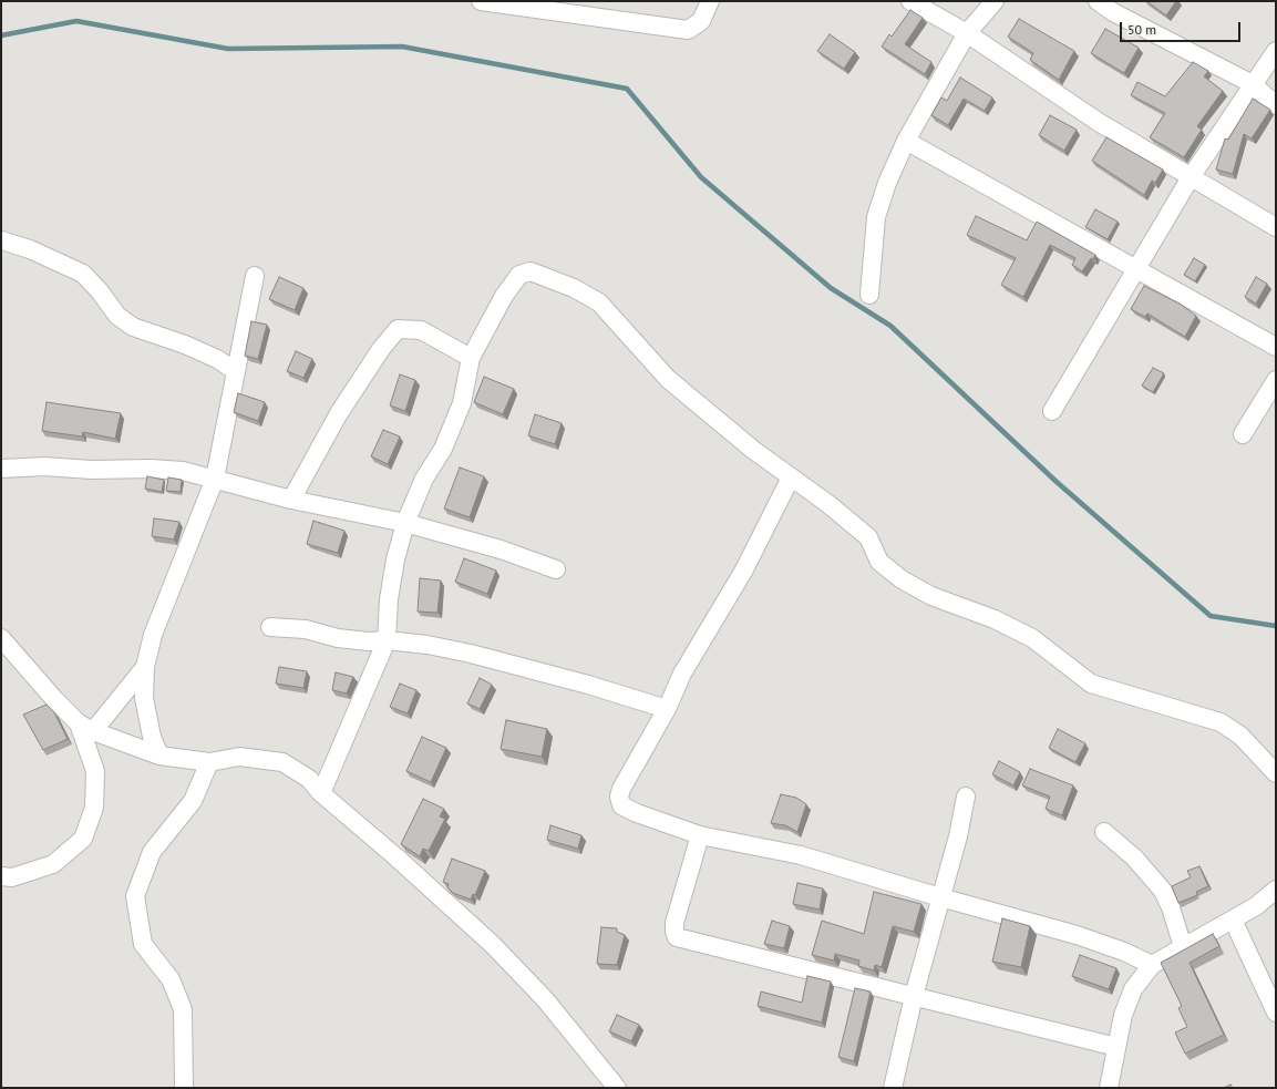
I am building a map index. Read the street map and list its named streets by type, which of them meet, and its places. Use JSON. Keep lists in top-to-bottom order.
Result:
{
  "scale_bar": "50 m"
}
